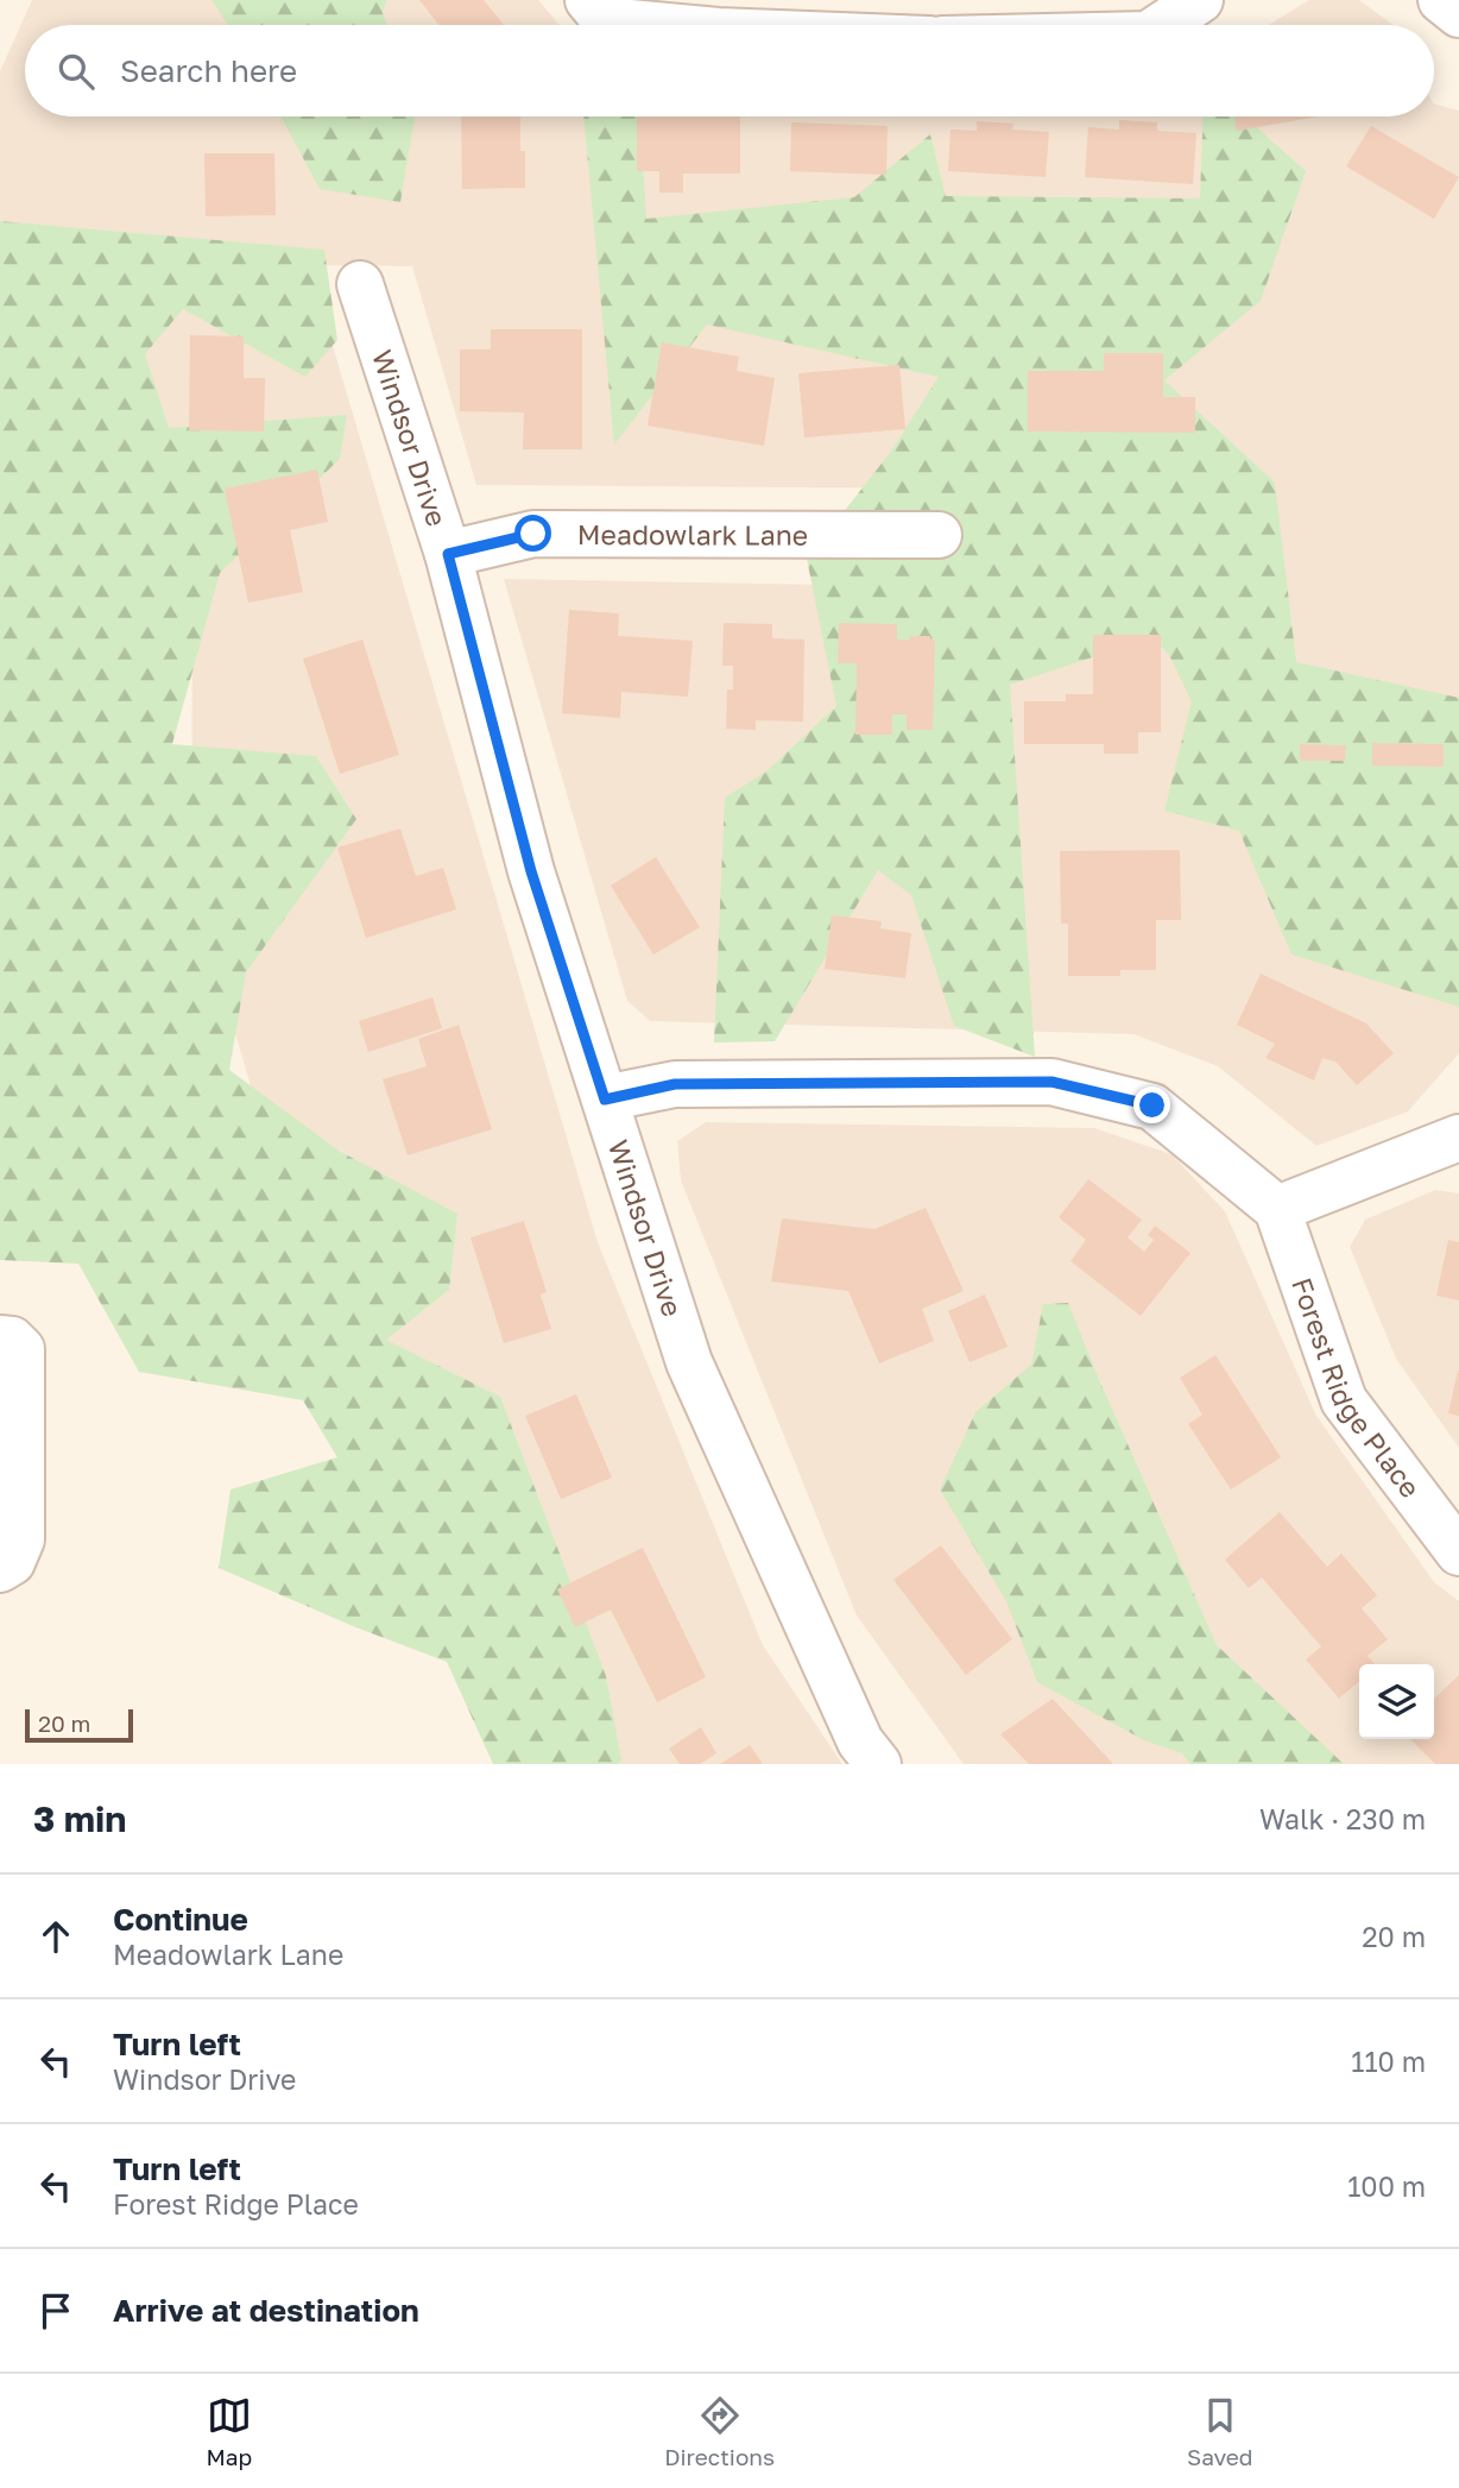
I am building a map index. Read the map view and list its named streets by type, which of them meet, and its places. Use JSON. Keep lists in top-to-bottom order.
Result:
{
  "streets": {
    "street": ["Windsor Drive", "Meadowlark Lane", "Forest Ridge Place"]
  },
  "crossings": [
    ["Windsor Drive", "Meadowlark Lane"]
  ],
  "scale_bar": "20 m",
  "page": {
    "search": "Search here",
    "scale": "20 m",
    "heading": ["3 min", "Walk · 230 m"],
    "list": [
      ["Continue", "Meadowlark Lane", "20 m"],
      ["Turn left", "Windsor Drive", "110 m"],
      ["Turn left", "Forest Ridge Place", "100 m"],
      "Arrive at destination"
    ],
    "nav": ["Map", "Directions", "Saved"]
  }
}
